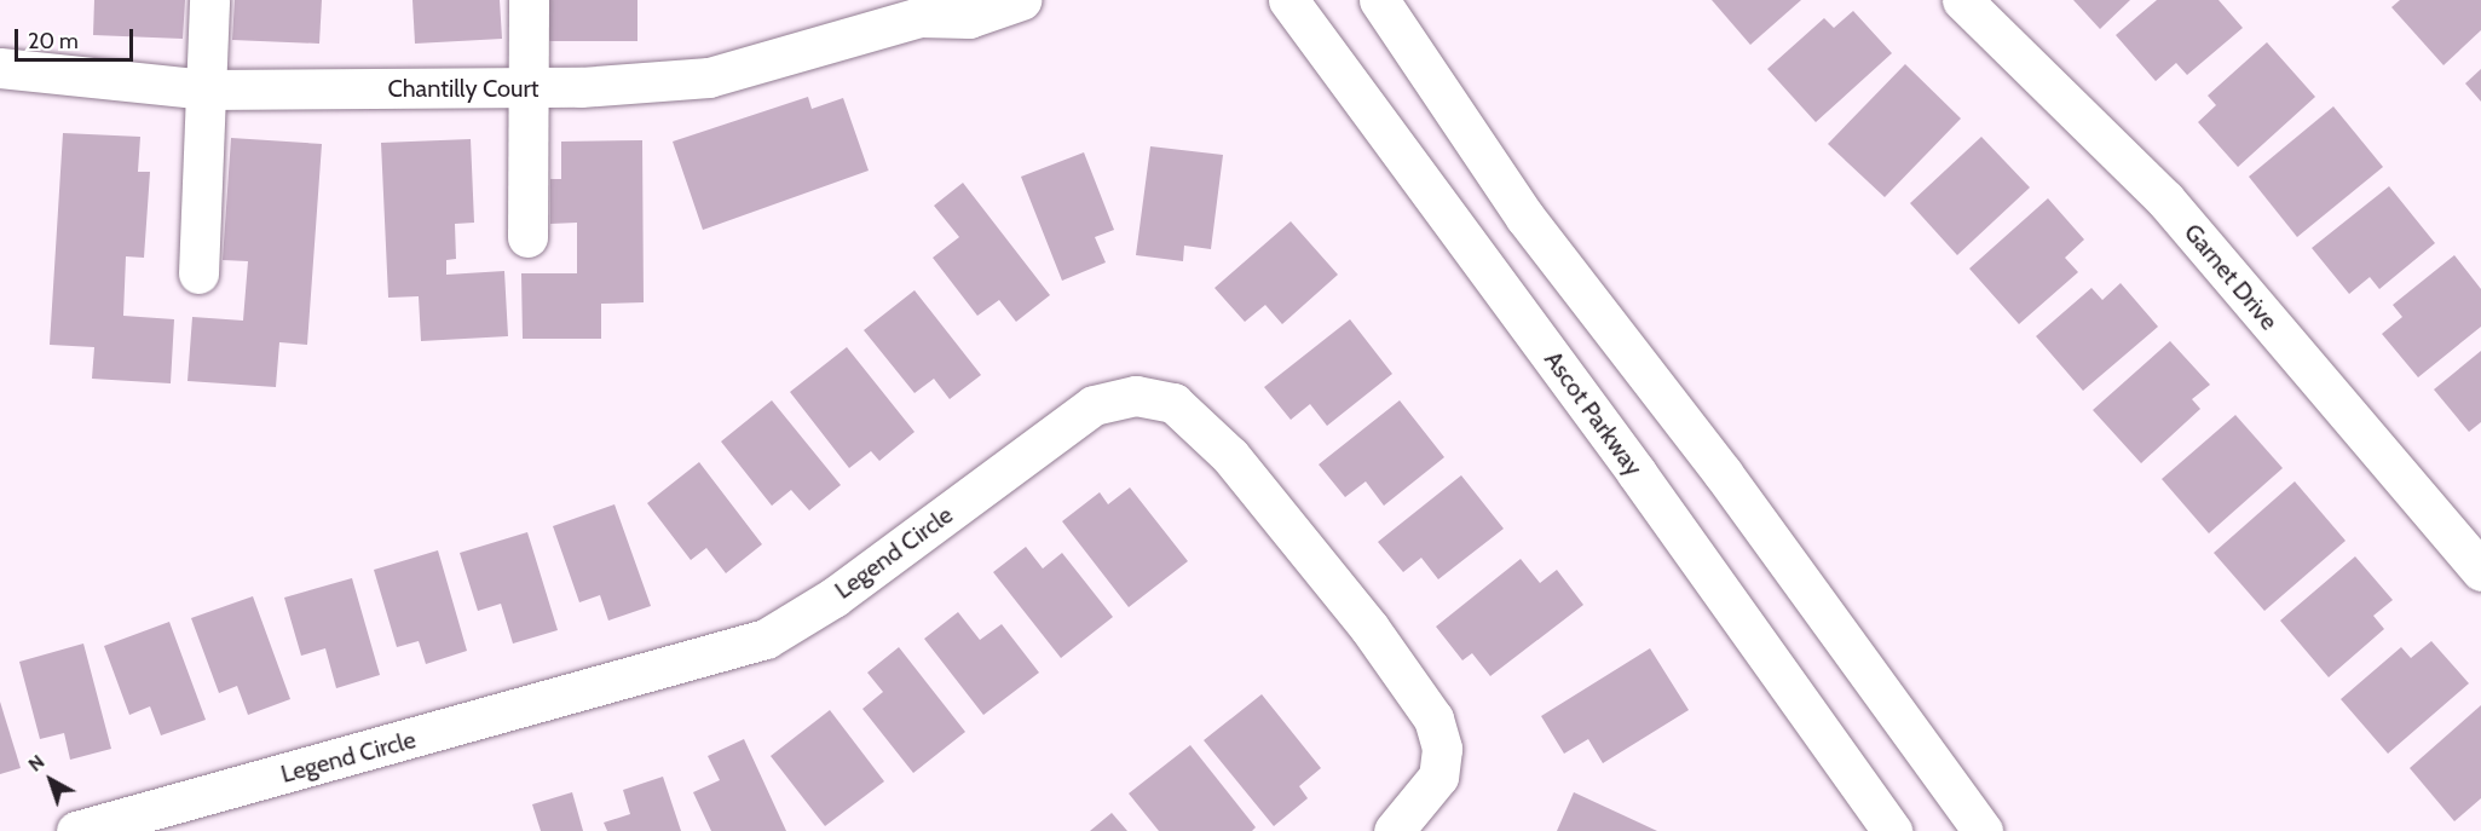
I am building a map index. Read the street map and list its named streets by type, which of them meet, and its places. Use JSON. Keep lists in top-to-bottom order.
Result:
{
  "streets": {
    "street": [
      "Chantilly Court",
      "Garnet Drive",
      "Ascot Parkway",
      "Legend Circle"
    ]
  },
  "scale_bar": "20 m",
  "north": "top left"
}
